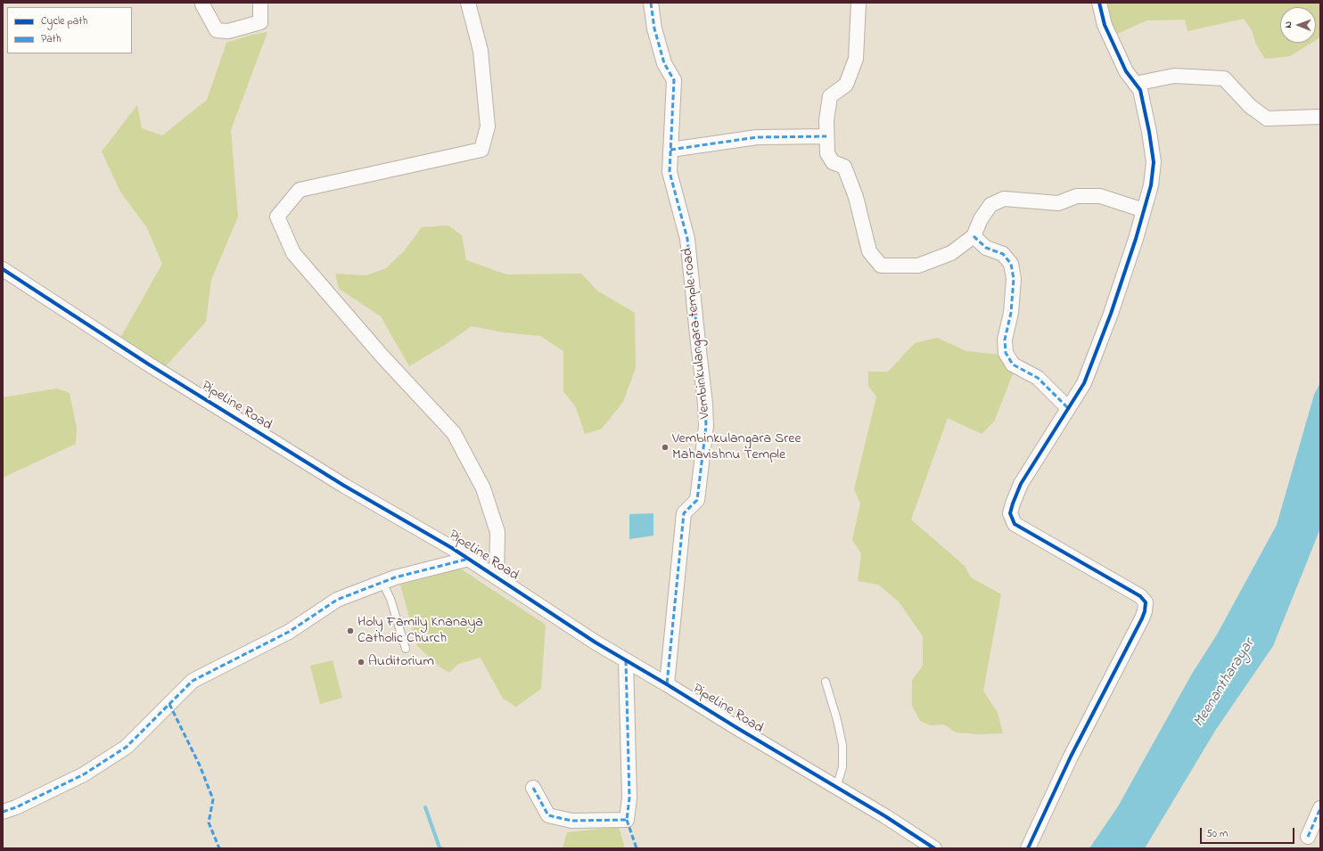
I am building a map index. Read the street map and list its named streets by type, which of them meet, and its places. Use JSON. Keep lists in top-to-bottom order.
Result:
{
  "streets": {
    "street": ["Vembinkulangara temple road", "PipeLine Road"]
  },
  "crossings": [
    ["Vembinkulangara temple road", "PipeLine Road"]
  ],
  "water": ["Meenantharayar"],
  "places": ["Vembinkulangara Sree Mahavishnu Temple", "Holy Family Knanaya Catholic Church", "Auditorium"],
  "legend": ["Cycle path", "Path"],
  "scale_bar": "50 m",
  "north": "left"
}
